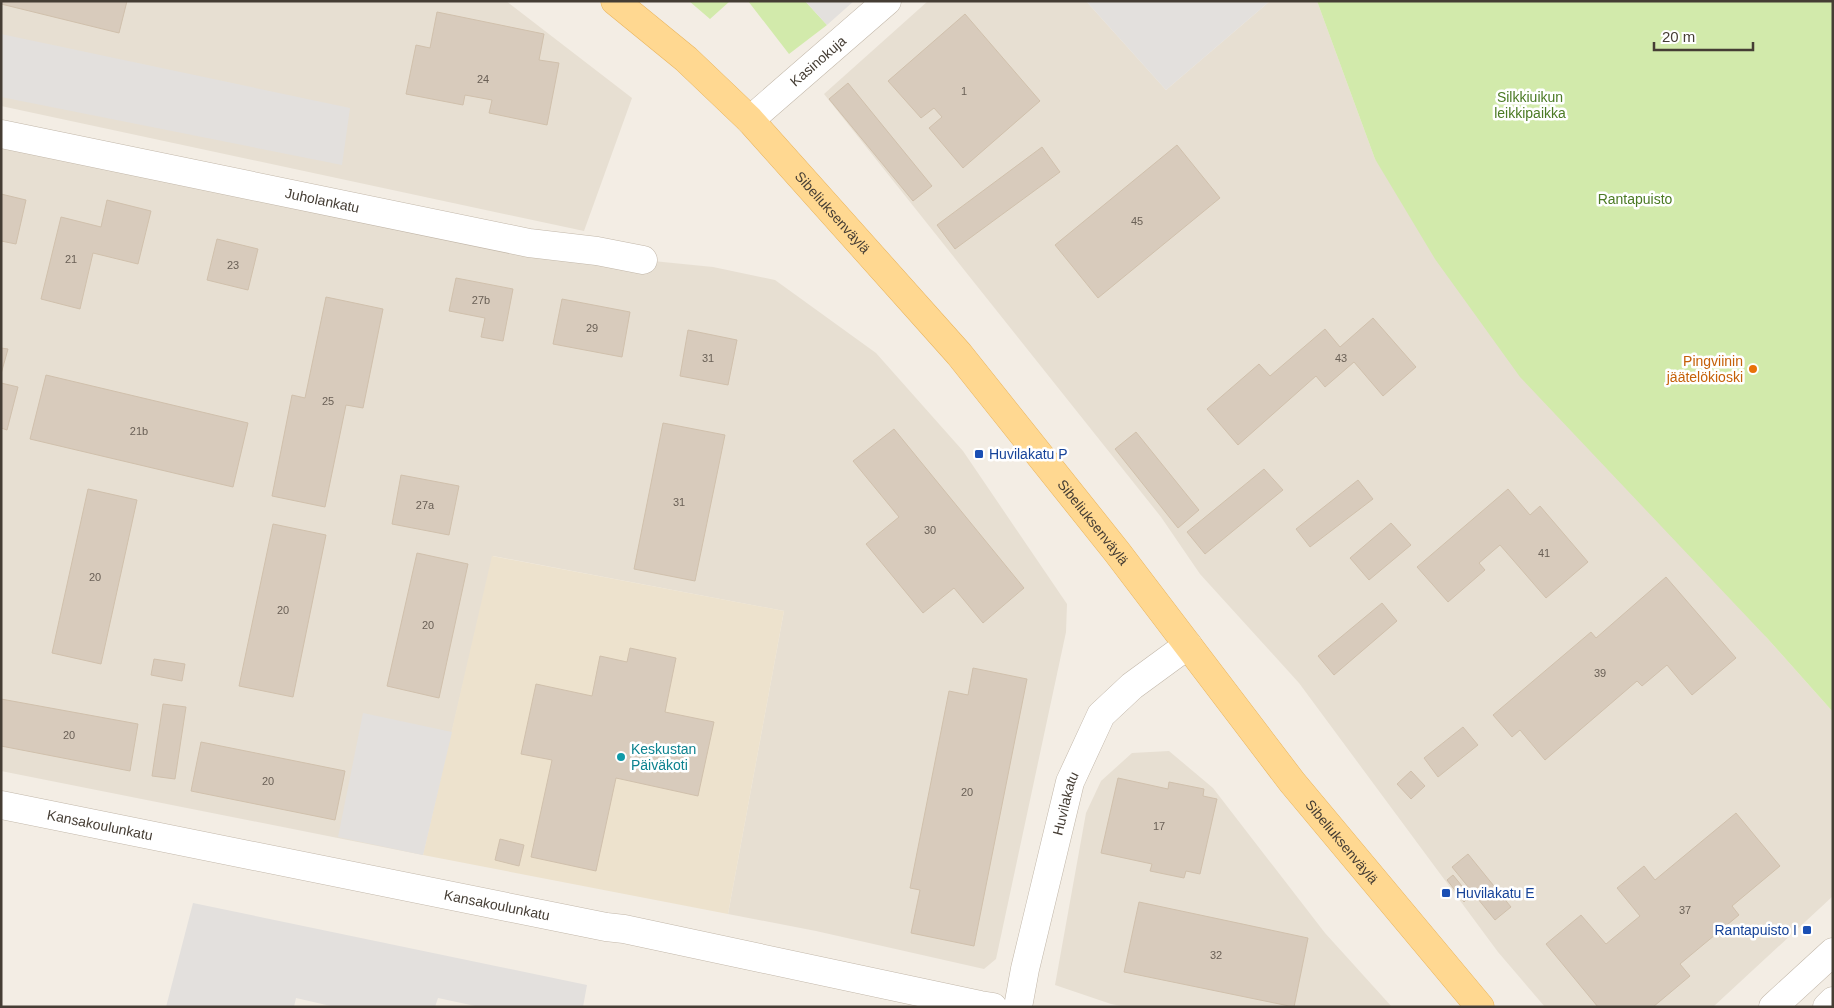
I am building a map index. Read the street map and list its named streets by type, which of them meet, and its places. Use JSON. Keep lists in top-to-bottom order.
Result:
{
  "streets": {
    "main road": ["Sibeliuksenväylä"],
    "street": [
      "Kasinokuja",
      "Juholankatu",
      "Huvilakatu",
      "Kansakoulunkatu"
    ]
  },
  "crossings": [
    ["Kasinokuja", "Sibeliuksenväylä"],
    ["Sibeliuksenväylä", "Huvilakatu"]
  ],
  "parks": ["Silkkiuikun leikkipaikka", "Rantapuisto"],
  "places": {
    "other": ["Pingviinin jäätelökioski", "Keskustan Päiväkoti"],
    "transit": ["Huvilakatu P", "Huvilakatu E", "Rantapuisto I"]
  },
  "house_numbers": [
    "24",
    "1",
    "45",
    "21",
    "23",
    "27b",
    "29",
    "31",
    "43",
    "25",
    "21b",
    "31",
    "27a",
    "30",
    "41",
    "20",
    "20",
    "20",
    "39",
    "20",
    "20",
    "20",
    "17",
    "37",
    "32"
  ],
  "scale_bar": "20 m"
}
